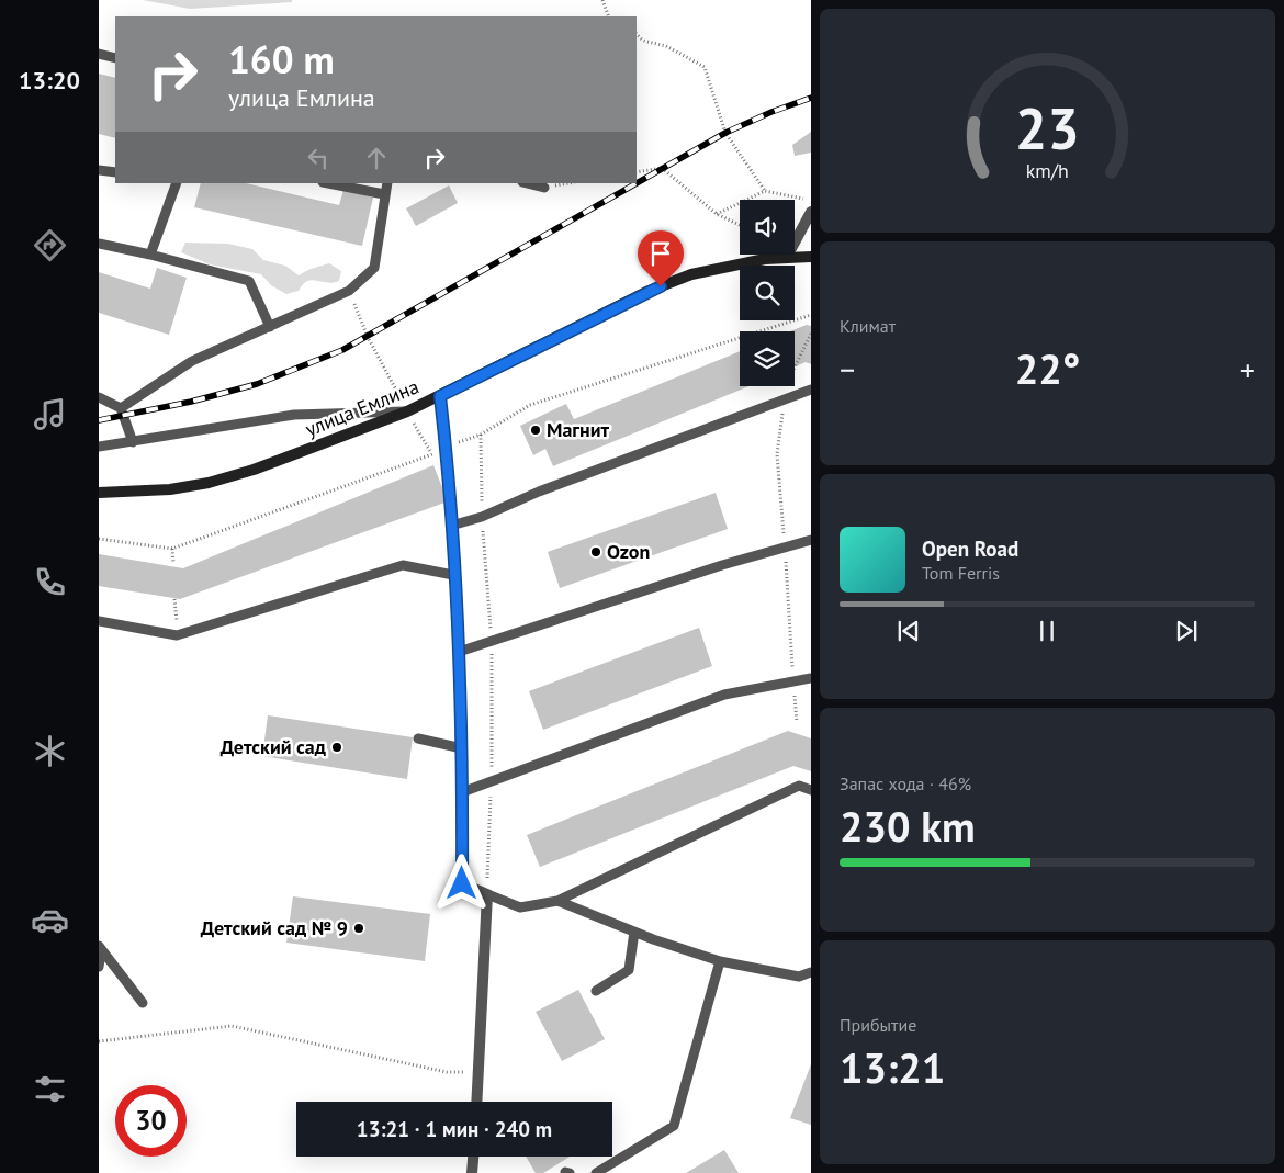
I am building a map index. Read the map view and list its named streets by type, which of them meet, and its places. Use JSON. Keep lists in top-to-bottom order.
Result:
{
  "streets": {
    "street": ["улица Емлина"]
  },
  "places": [
    "Магнит",
    "Ozon",
    "Детский сад",
    "Детский сад № 9"
  ],
  "page": {
    "tabs": "13:20",
    "turn": ["160 m", "улица Емлина"],
    "tile": [
      "Климат",
      ["Запас хода · 46%", "230 km"],
      ["Прибытие", "13:21"]
    ],
    "heat": ["−", "22°", "+"],
    "song": ["Open Road", "Tom Ferris"],
    "limit": "30",
    "trip": "13:21 · 1 мин · 240 m",
    "gauge": ["23", "km/h"]
  }
}
